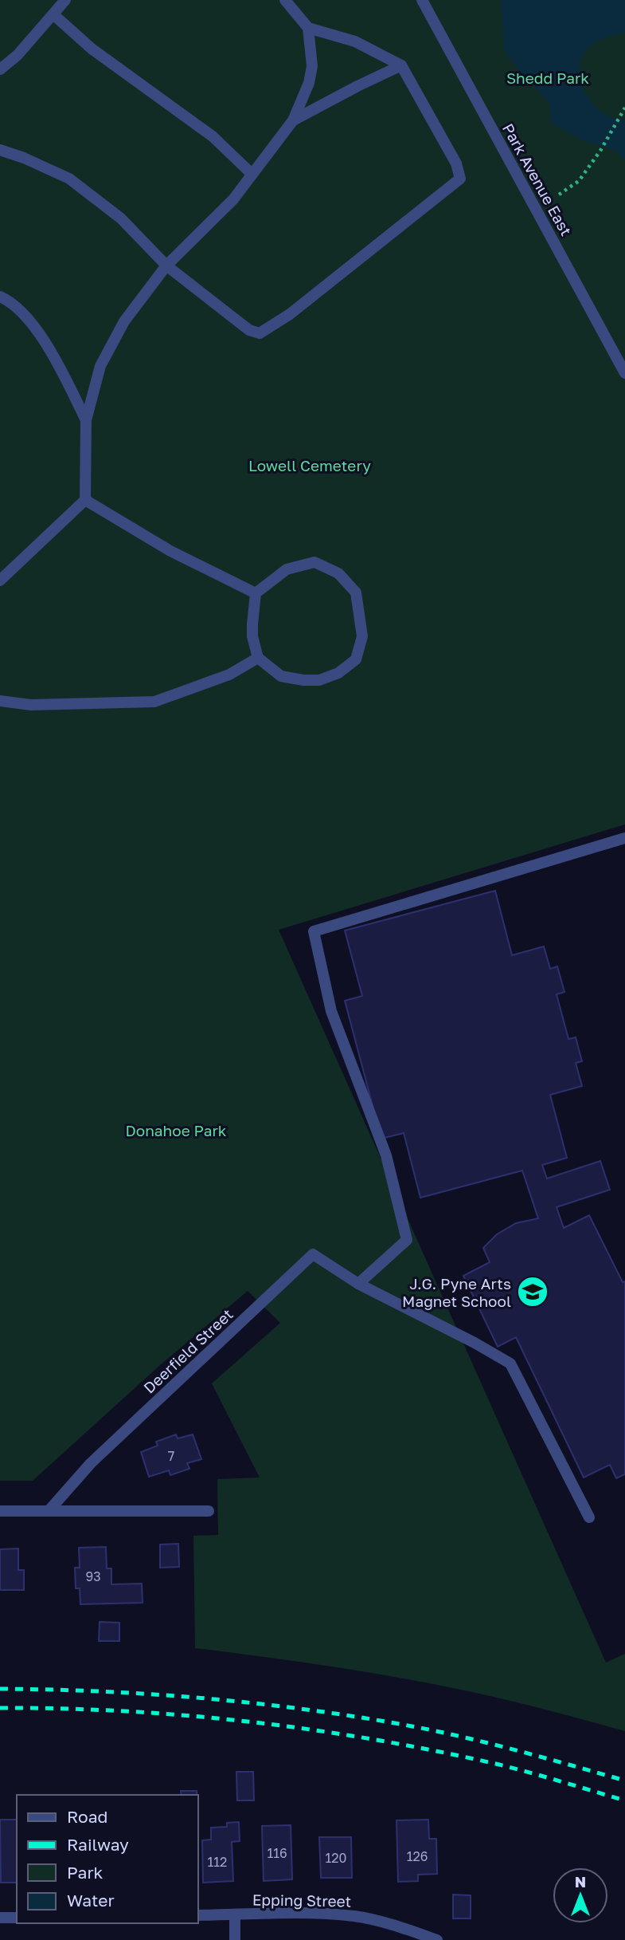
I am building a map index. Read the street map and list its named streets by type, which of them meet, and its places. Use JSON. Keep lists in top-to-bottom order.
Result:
{
  "streets": {
    "street": ["Park Avenue East", "Deerfield Street", "Epping Street"]
  },
  "parks": ["Shedd Park", "Lowell Cemetery", "Donahoe Park"],
  "places": {
    "school or university": ["J.G. Pyne Arts Magnet School"]
  },
  "house_numbers": [
    "7",
    "93",
    "116",
    "126",
    "120",
    "112"
  ],
  "legend": [
    "Road",
    "Railway",
    "Park",
    "Water"
  ],
  "north": "top"
}
